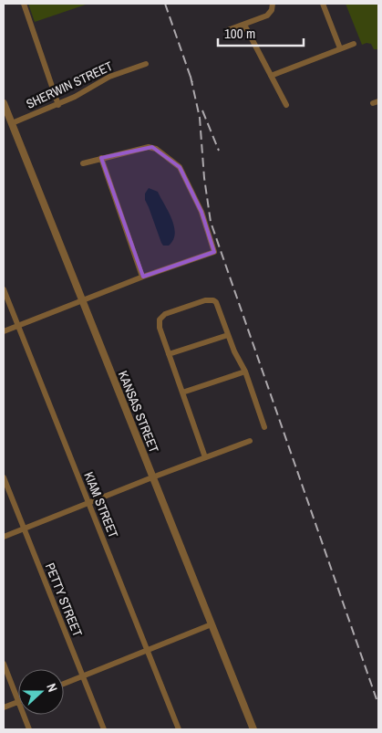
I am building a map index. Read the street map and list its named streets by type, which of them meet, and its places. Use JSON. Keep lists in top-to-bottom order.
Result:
{
  "streets": {
    "street": [
      "SHERWIN STREET",
      "KANSAS STREET",
      "KIAM STREET",
      "PETTY STREET"
    ]
  },
  "crossings": [
    ["SHERWIN STREET", "KANSAS STREET"]
  ],
  "scale_bar": "100 m",
  "north": "right"
}
